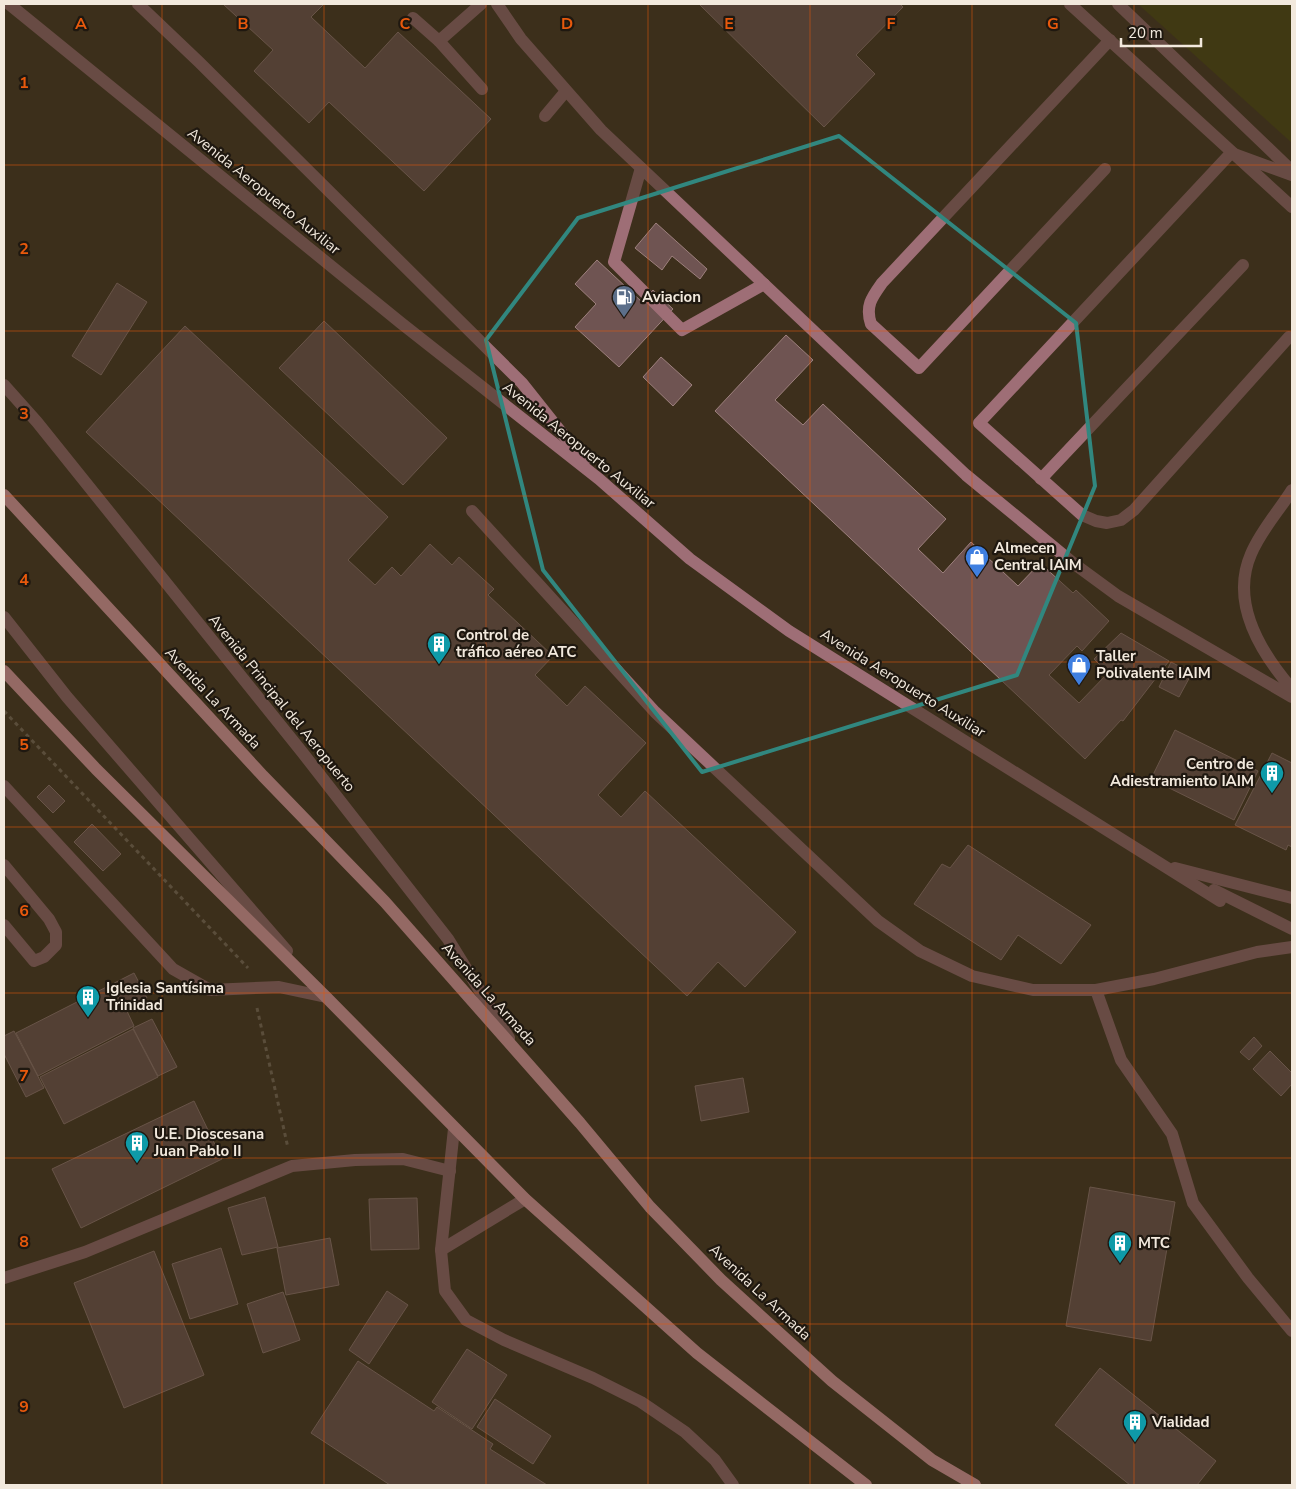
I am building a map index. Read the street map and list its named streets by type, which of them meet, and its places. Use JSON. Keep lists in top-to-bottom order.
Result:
{
  "streets": {
    "main road": ["Avenida La Armada"],
    "lane": ["Avenida Aeropuerto Auxiliar", "Avenida Principal del Aeropuerto"]
  },
  "crossings": [
    ["Avenida La Armada", "Avenida Principal del Aeropuerto"]
  ],
  "places": {
    "fuel station": ["Aviacion"],
    "shop": ["Almecen Central IAIM", "Taller Polivalente IAIM"],
    "building": [
      "Control de tráfico aéreo ATC",
      "Centro de Adiestramiento IAIM",
      "Iglesia Santísima Trinidad",
      "U.E. Dioscesana Juan Pablo II",
      "MTC",
      "Vialidad"
    ]
  },
  "scale_bar": "20 m",
  "grid": {
    "columns": [
      "A",
      "B",
      "C",
      "D",
      "E",
      "F",
      "G"
    ],
    "rows": [
      "1",
      "2",
      "3",
      "4",
      "5",
      "6",
      "7",
      "8",
      "9"
    ]
  }
}
